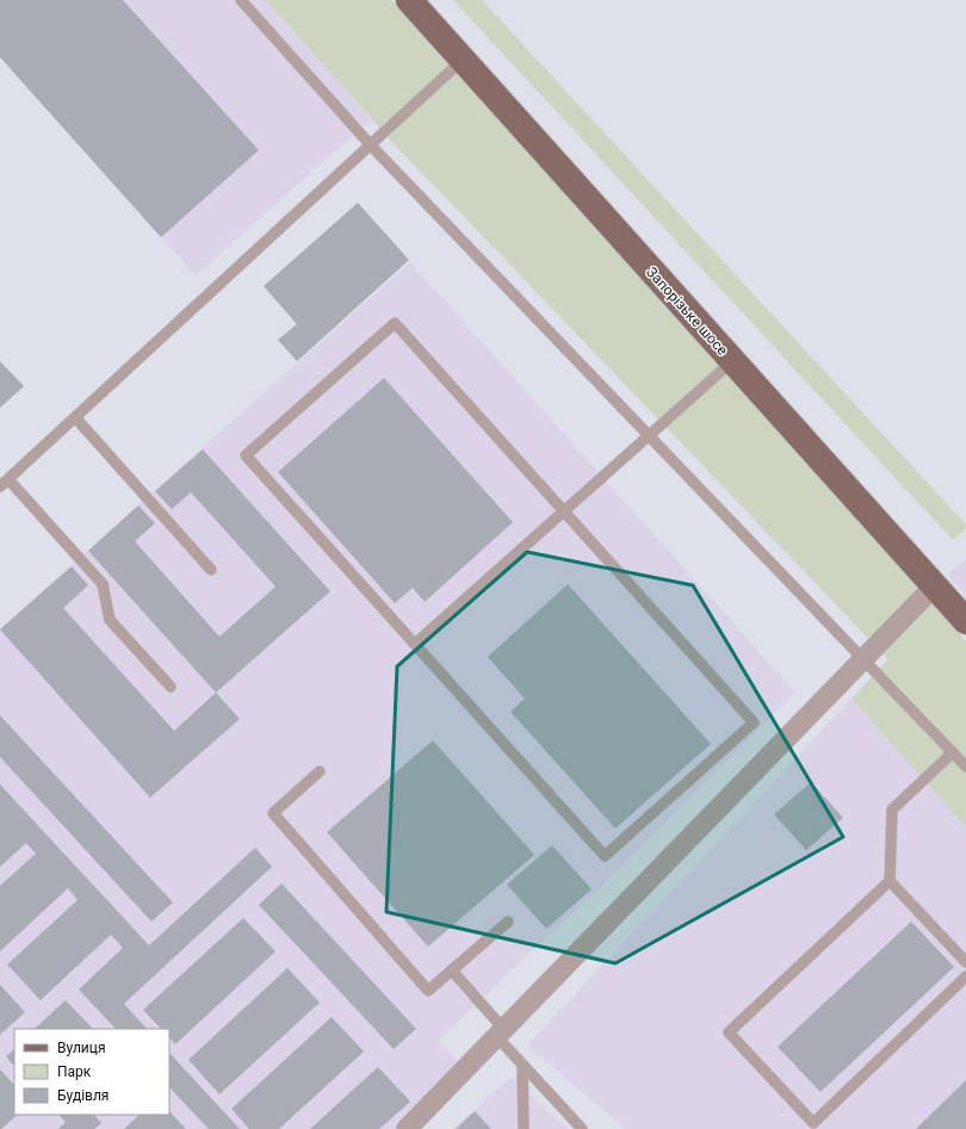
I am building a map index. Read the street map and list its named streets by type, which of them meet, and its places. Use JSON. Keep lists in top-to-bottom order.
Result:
{
  "streets": {
    "main road": ["Запорізьке шосе"]
  },
  "legend": ["Вулиця", "Парк", "Будівля"]
}
